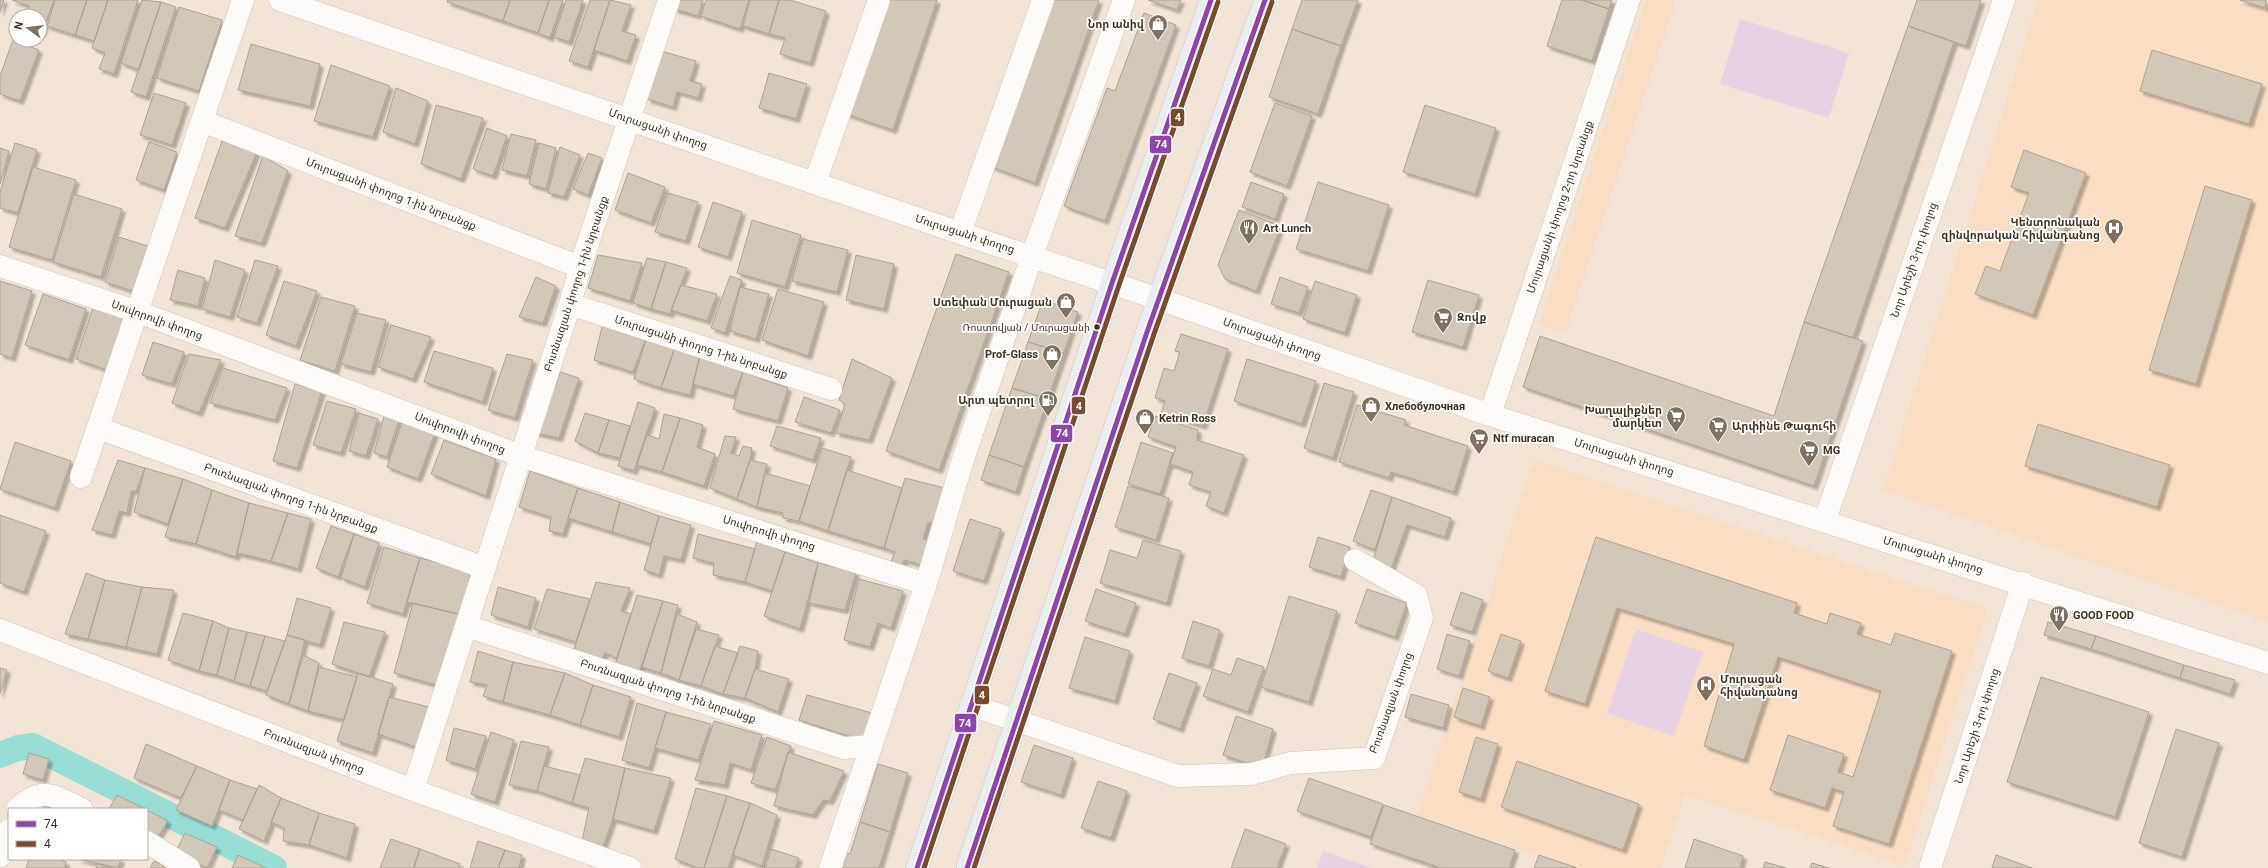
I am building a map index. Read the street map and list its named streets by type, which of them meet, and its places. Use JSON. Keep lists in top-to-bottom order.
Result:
{
  "streets": {
    "street": [
      "Մուրացանի փողոց",
      "Մուրացանի փողոց 1-ին նրբանցք",
      "Մուրացանի փողոց 2-րդ նրբանցք",
      "Նոր Արեշի 3-րդ փողոց",
      "Բուռնազյան փողոց 1-ին նրբանցք",
      "Սուվորովի փողոց",
      "Բուռնազյան փողոց"
    ]
  },
  "crossings": [
    ["Մուրացանի փողոց", "Մուրացանի փողոց 2-րդ նրբանցք"],
    ["Մուրացանի փողոց", "Նոր Արեշի 3-րդ փողոց"],
    ["Մուրացանի փողոց", "Բուռնազյան փողոց 1-ին նրբանցք"],
    ["Մուրացանի փողոց 1-ին նրբանցք", "Բուռնազյան փողոց 1-ին նրբանցք"],
    ["Բուռնազյան փողոց 1-ին նրբանցք", "Սուվորովի փողոց"],
    ["Բուռնազյան փողոց 1-ին նրբանցք", "Բուռնազյան փողոց"]
  ],
  "places": {
    "shop": [
      "Նոր անիվ",
      "Ստեփան Մուրացան",
      "Prof-Glass",
      "Хлебобулочная",
      "Ketrin Ross"
    ],
    "restaurant": ["Art Lunch", "GOOD FOOD"],
    "hospital": ["Կենտրոնական զինվորական հիվանդանոց", "Մուրացան հիվանդանոց"],
    "other": ["Ռոստովյան / Մուրացանի"],
    "supermarket": [
      "Զովք",
      "Խաղալիքներ մարկետ",
      "Արփինե Թագուհի",
      "Ntf muracan",
      "MG"
    ],
    "fuel station": ["Արտ պետրոլ"]
  },
  "lines": ["transit line 74", "transit line 4"],
  "legend": ["74", "4"],
  "north": "left"
}
